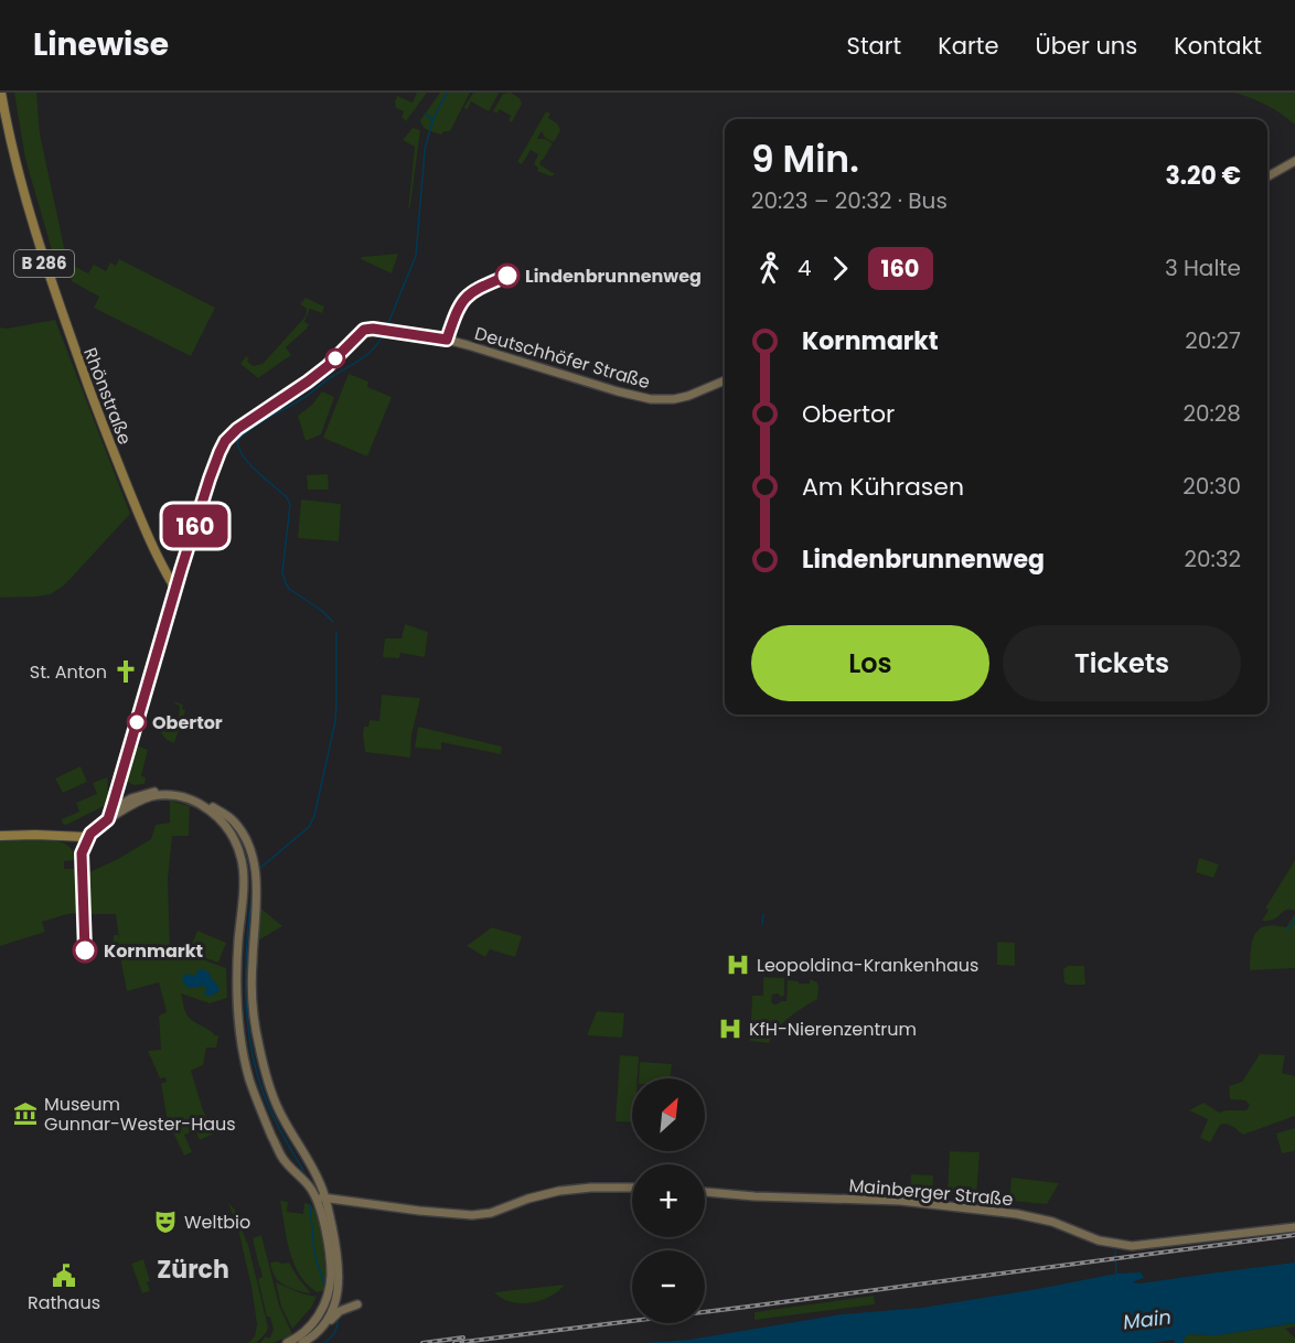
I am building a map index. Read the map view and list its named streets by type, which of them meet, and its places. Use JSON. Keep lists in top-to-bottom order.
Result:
{
  "streets": {
    "main road": [
      "B 286",
      "Deutschhöfer Straße",
      "Rhönstraße",
      "Mainberger Straße"
    ]
  },
  "crossings": [
    ["Deutschhöfer Straße", "Rhönstraße"]
  ],
  "districts": ["Zürch"],
  "water": ["Main"],
  "places": {
    "other": ["Lindenbrunnenweg", "Obertor", "Kornmarkt"],
    "church": ["St. Anton"],
    "hospital": ["Leopoldina-Krankenhaus", "KfH-Nierenzentrum"],
    "museum": ["Museum Gunnar-Wester-Haus"],
    "theatre": ["Weltbio"],
    "public building": ["Rathaus"]
  },
  "lines": ["bus line 160"],
  "north": "top right",
  "page": {
    "header": "Linewise",
    "nav": [
      "Start",
      "Karte",
      "Über uns",
      "Kontakt"
    ],
    "on_map": "160",
    "heading": ["9 Min.", "20:23 – 20:32 · Bus", "3.20 €"],
    "legs": ["4", "160", "3 Halte"],
    "list": [
      {
        "name": "Kornmarkt",
        "value": "20:27"
      },
      {
        "name": "Obertor",
        "value": "20:28"
      },
      {
        "name": "Am Kührasen",
        "value": "20:30"
      },
      {
        "name": "Lindenbrunnenweg",
        "value": "20:32"
      }
    ],
    "buttons": ["Los", "Tickets"],
    "map_buttons": ["+", "−"]
  }
}
